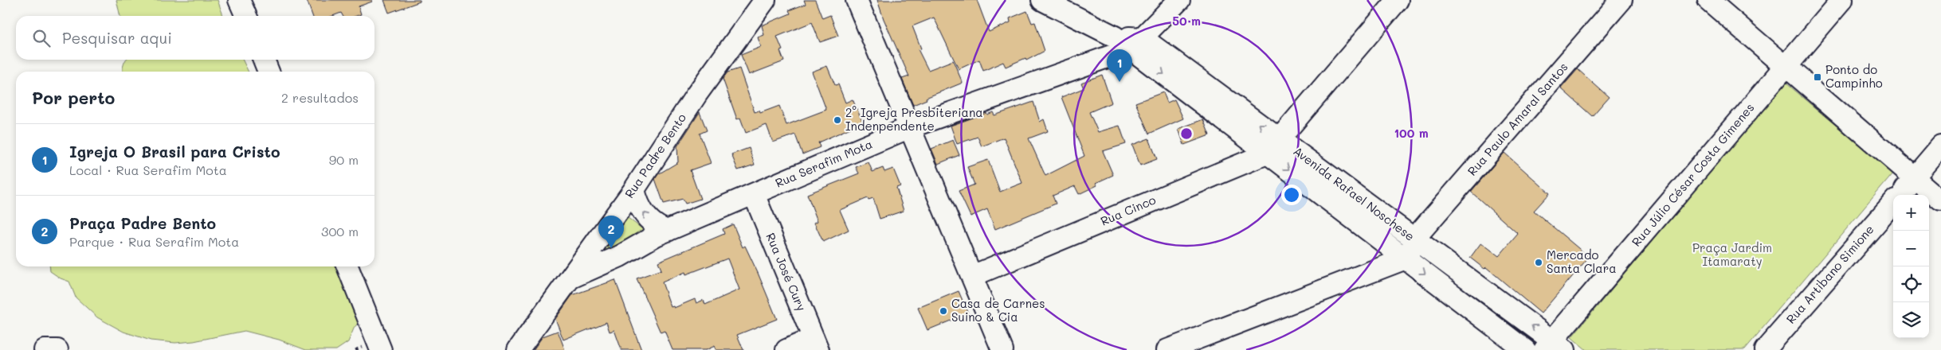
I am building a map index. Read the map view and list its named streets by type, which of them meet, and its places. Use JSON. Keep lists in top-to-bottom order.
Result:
{
  "streets": {
    "street": [
      "Rua Paulo Amaral Santos",
      "Rua Padre Bento",
      "Rua Serafim Mota",
      "Rua Júlio César Costa Gimenes",
      "Avenida Rafael Noschese",
      "Rua Cinco",
      "Rua José Cury",
      "Rua Artibano Simione"
    ]
  },
  "crossings": [
    ["Rua Paulo Amaral Santos", "Avenida Rafael Noschese"],
    ["Rua Padre Bento", "Rua Serafim Mota"],
    ["Rua Serafim Mota", "Avenida Rafael Noschese"],
    ["Rua Serafim Mota", "Rua José Cury"],
    ["Rua Júlio César Costa Gimenes", "Avenida Rafael Noschese"],
    ["Avenida Rafael Noschese", "Rua Cinco"]
  ],
  "parks": ["Praça Jardim Itamaraty"],
  "places": {
    "transit": ["Ponto do Campinho"],
    "other": ["2° Igreja Presbiteriana Indenpendente", "Mercado Santa Clara", "Casa de Carnes Suino & Cia"]
  },
  "page": {
    "search": "Pesquisar aqui",
    "pins": ["1", "2"],
    "heading": ["Por perto", "2 resultados"],
    "list": [
      {
        "mark": "1",
        "name": "Igreja O Brasil para Cristo",
        "note": "Local · Rua Serafim Mota",
        "value": "90 m"
      },
      {
        "mark": "2",
        "name": "Praça Padre Bento",
        "note": "Parque · Rua Serafim Mota",
        "value": "300 m"
      }
    ],
    "map_buttons": ["+", "−"]
  },
  "rings": ["50 m", "100 m"]
}
